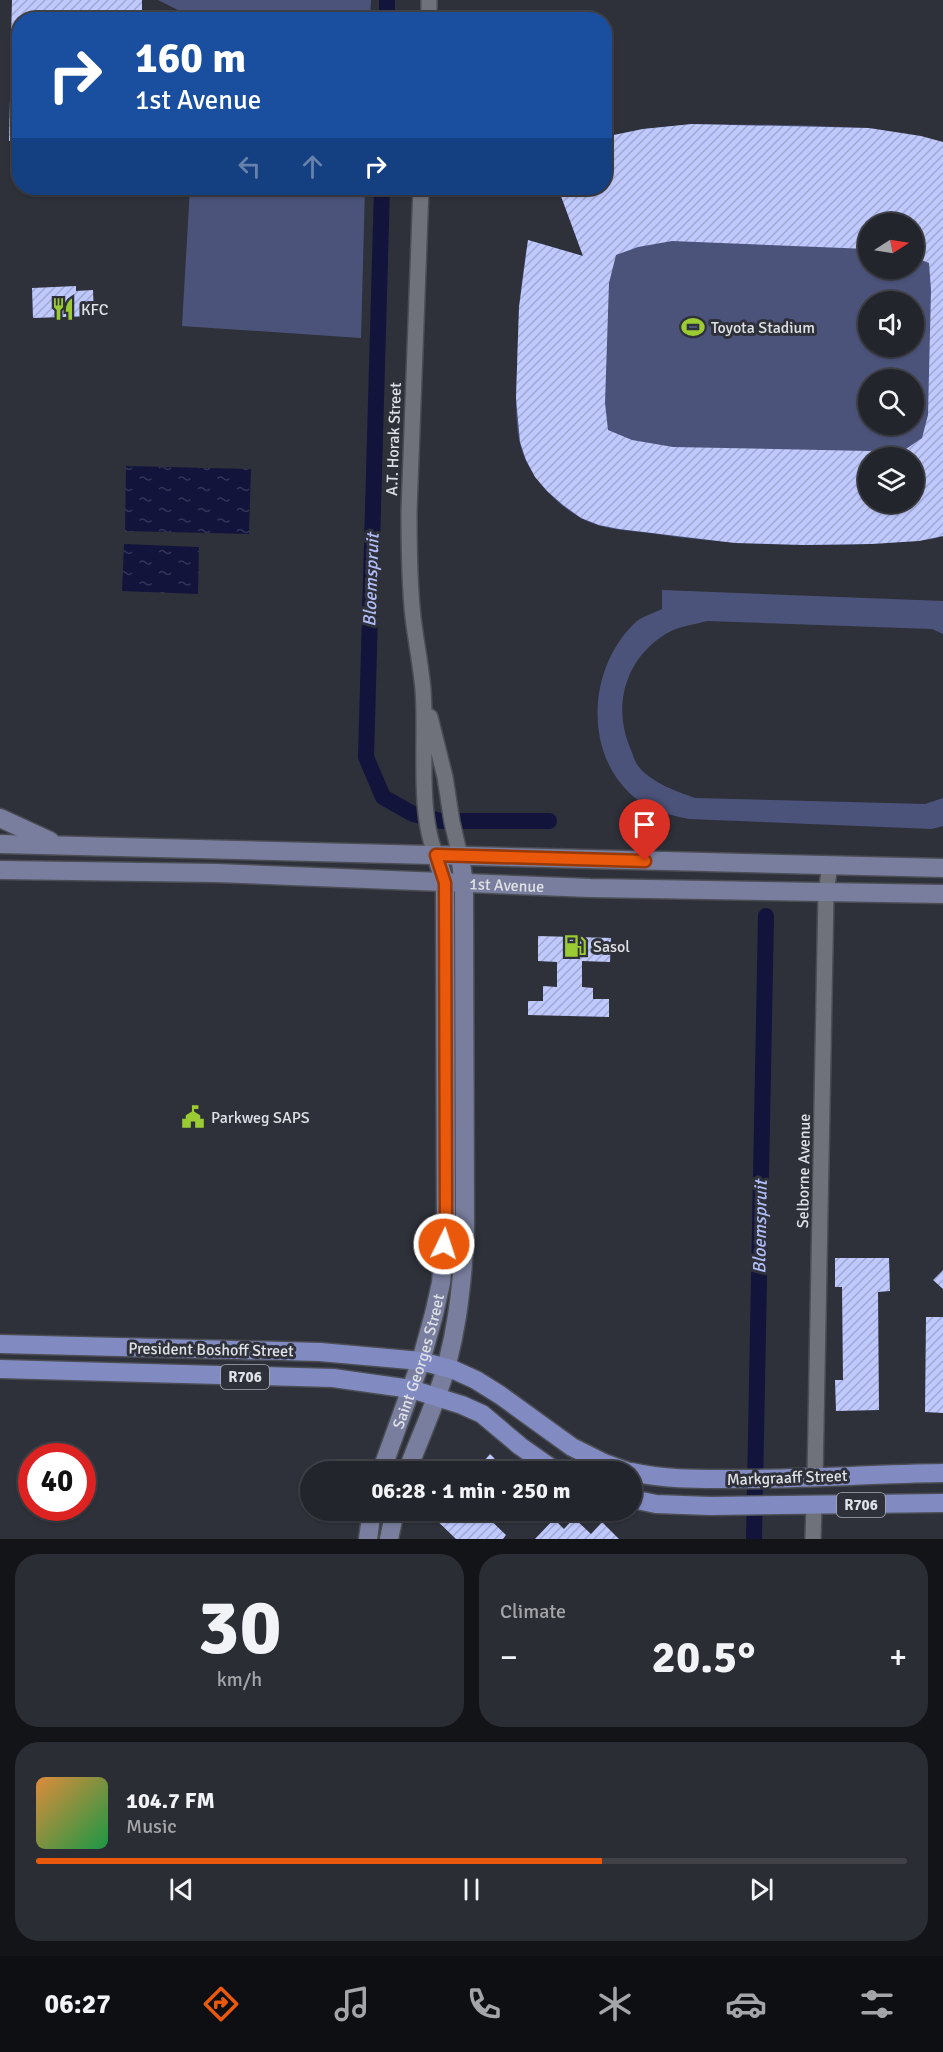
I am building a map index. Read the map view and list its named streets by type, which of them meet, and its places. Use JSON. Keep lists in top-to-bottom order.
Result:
{
  "streets": {
    "main road": ["President Boshoff Street", "R706", "Markgraaff Street"],
    "street": [
      "A.T. Horak Street",
      "1st Avenue",
      "Selborne Avenue",
      "Saint Georges Street"
    ]
  },
  "crossings": [
    ["A.T. Horak Street", "1st Avenue"],
    ["A.T. Horak Street", "Saint Georges Street"],
    ["1st Avenue", "Selborne Avenue"],
    ["1st Avenue", "Saint Georges Street"],
    ["Selborne Avenue", "Markgraaff Street"],
    ["President Boshoff Street", "Saint Georges Street"],
    ["President Boshoff Street", "R706"],
    ["President Boshoff Street", "Markgraaff Street"],
    ["Saint Georges Street", "R706"],
    ["Saint Georges Street", "Markgraaff Street"]
  ],
  "water": ["Bloemspruit"],
  "places": {
    "restaurant": ["KFC"],
    "sports": ["Toyota Stadium"],
    "fuel station": ["Sasol"],
    "public building": ["Parkweg SAPS"]
  },
  "north": "right",
  "page": {
    "turn": ["160 m", "1st Avenue"],
    "limit": "40",
    "trip": "06:28 · 1 min · 250 m",
    "tile": [
      ["30", "km/h"],
      "Climate"
    ],
    "heat": ["−", "20.5°", "+"],
    "song": ["104.7 FM", "Music"],
    "tabs": "06:27"
  }
}
